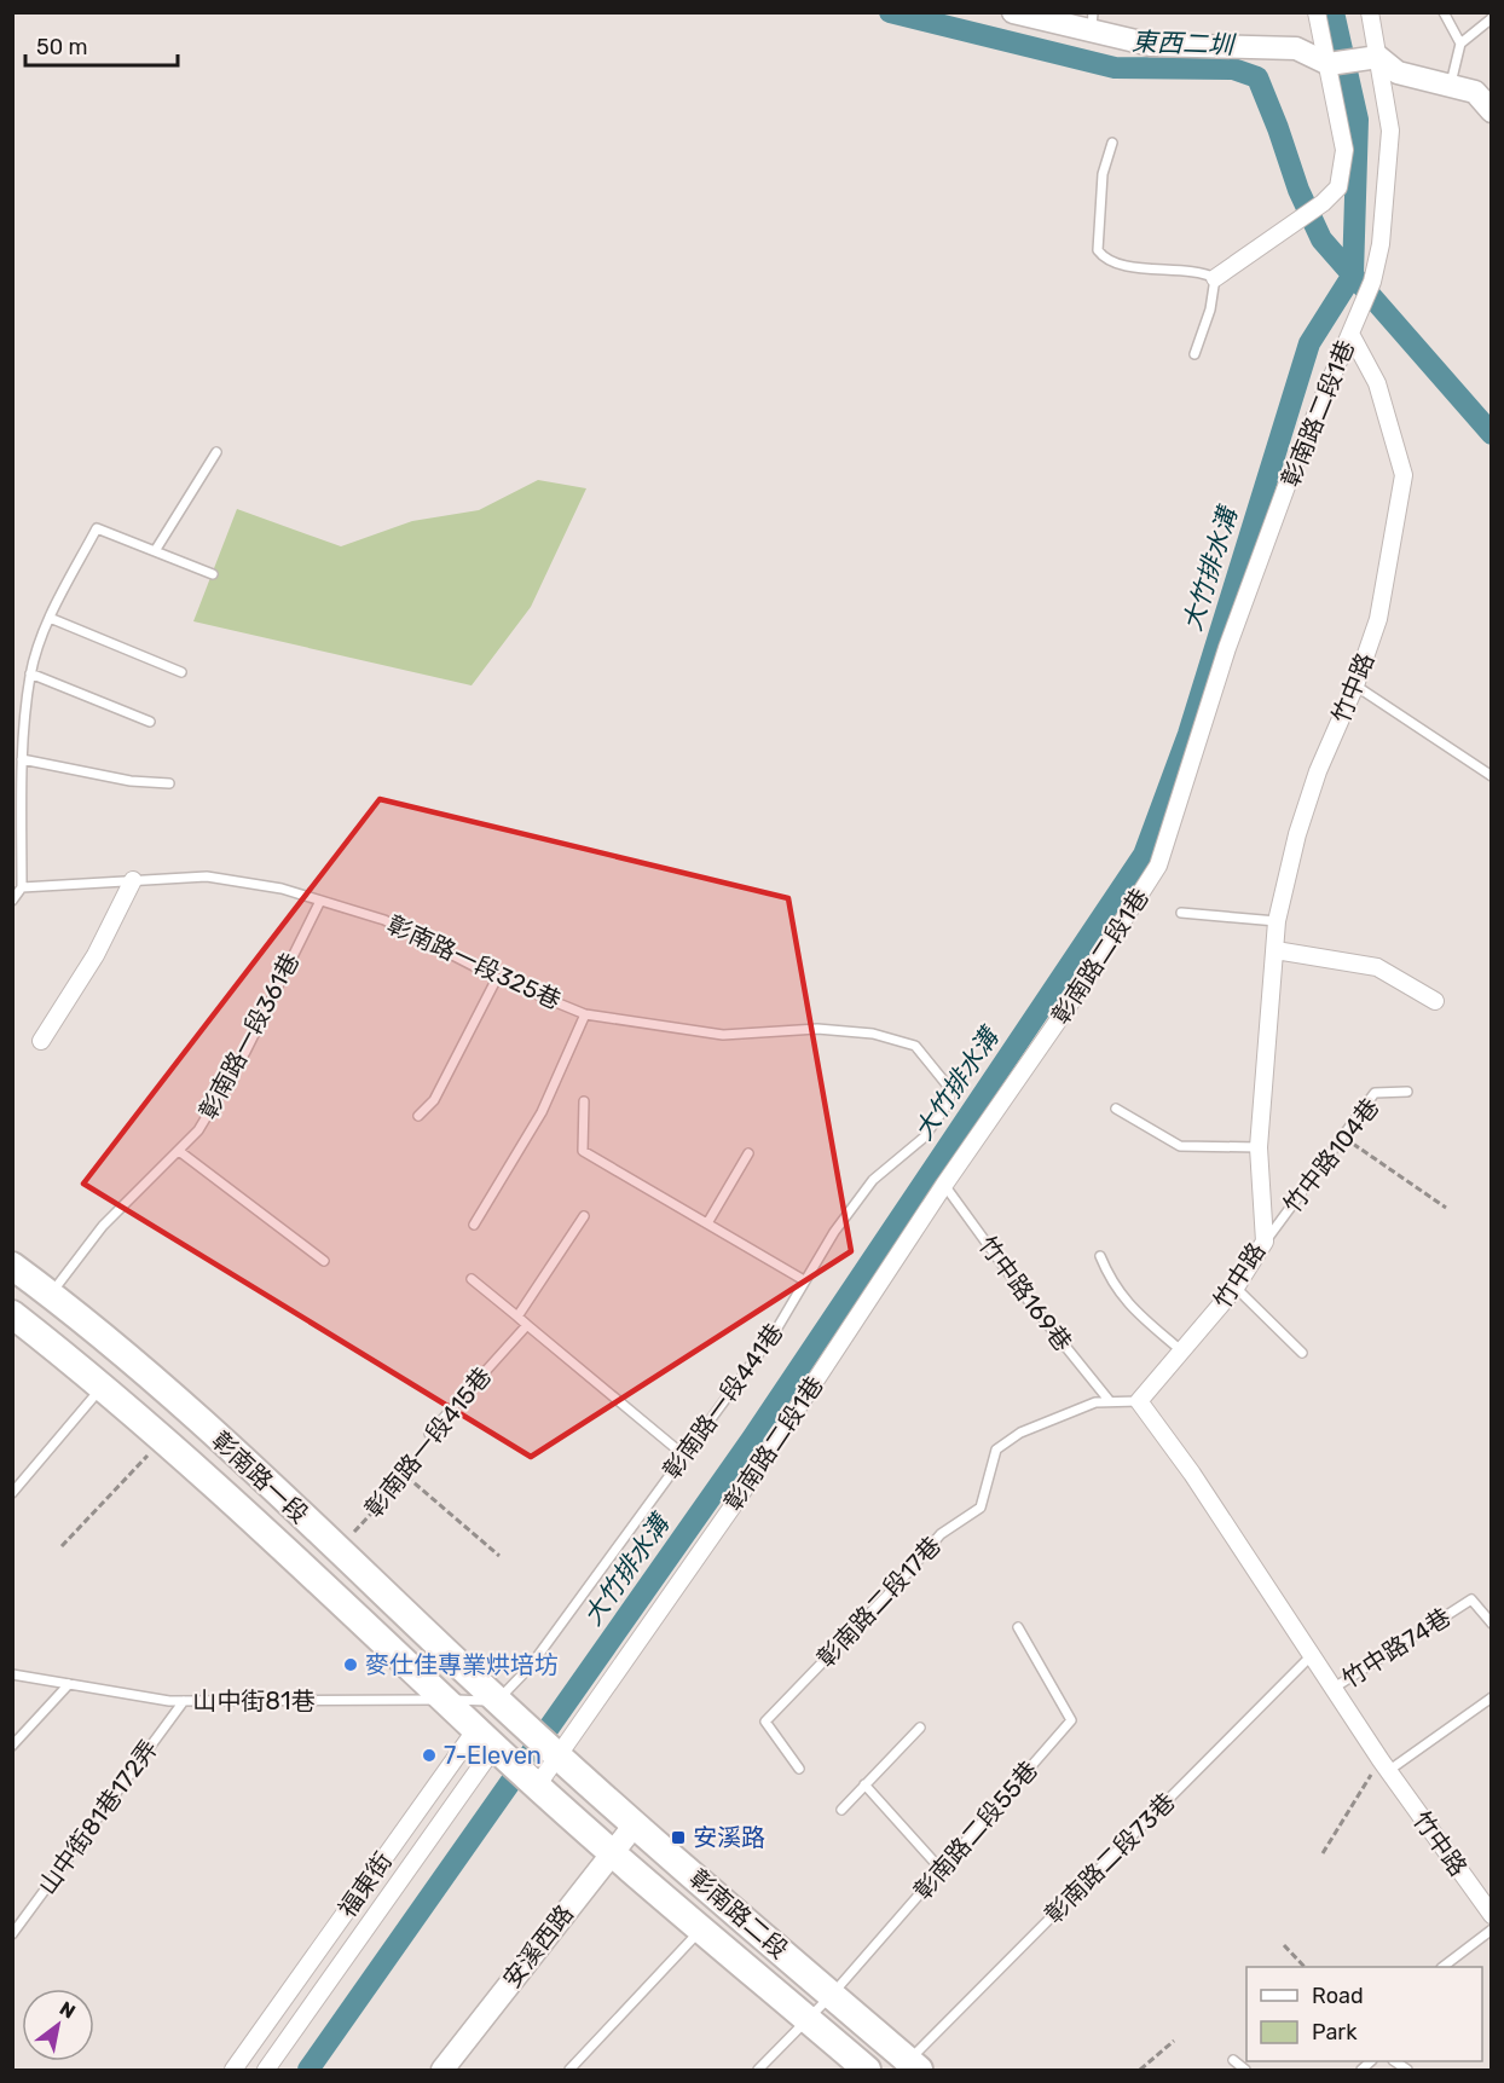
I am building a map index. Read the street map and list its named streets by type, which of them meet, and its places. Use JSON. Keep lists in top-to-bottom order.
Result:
{
  "streets": {
    "main road": ["彰南路一段", "福東街", "彰南路二段"],
    "street": ["彰南路二段1巷", "竹中路", "安溪西路"],
    "lane": [
      "彰南路一段325巷",
      "彰南路一段361巷",
      "竹中路104巷",
      "竹中路169巷",
      "彰南路一段441巷",
      "彰南路一段415巷",
      "彰南路二段17巷",
      "竹中路74巷",
      "山中街81巷",
      "山中街81巷172弄",
      "彰南路二段55巷",
      "彰南路二段73巷"
    ]
  },
  "crossings": [
    ["彰南路二段1巷", "竹中路"],
    ["彰南路二段1巷", "竹中路169巷"],
    ["彰南路二段1巷", "彰南路一段"],
    ["彰南路二段1巷", "彰南路二段"],
    ["竹中路", "竹中路104巷"],
    ["竹中路", "彰南路二段17巷"],
    ["竹中路", "竹中路74巷"],
    ["竹中路", "彰南路二段73巷"],
    ["彰南路一段325巷", "彰南路一段361巷"],
    ["彰南路一段325巷", "彰南路一段441巷"],
    ["彰南路一段361巷", "彰南路一段"],
    ["竹中路169巷", "彰南路二段17巷"],
    ["彰南路一段441巷", "彰南路一段"],
    ["彰南路一段441巷", "山中街81巷"],
    ["彰南路一段441巷", "福東街"],
    ["彰南路一段415巷", "彰南路一段"],
    ["彰南路一段", "山中街81巷"],
    ["彰南路一段", "福東街"],
    ["彰南路一段", "彰南路二段"],
    ["山中街81巷", "山中街81巷172弄"],
    ["山中街81巷", "福東街"],
    ["彰南路二段55巷", "彰南路二段"],
    ["彰南路二段73巷", "彰南路二段"],
    ["彰南路二段", "安溪西路"]
  ],
  "water": ["東西二圳", "大竹排水溝"],
  "places": {
    "other": ["麥仕佳專業烘培坊", "7-Eleven"],
    "transit": ["安溪路"]
  },
  "legend": ["Road", "Park"],
  "scale_bar": "50 m",
  "north": "top right"
}
